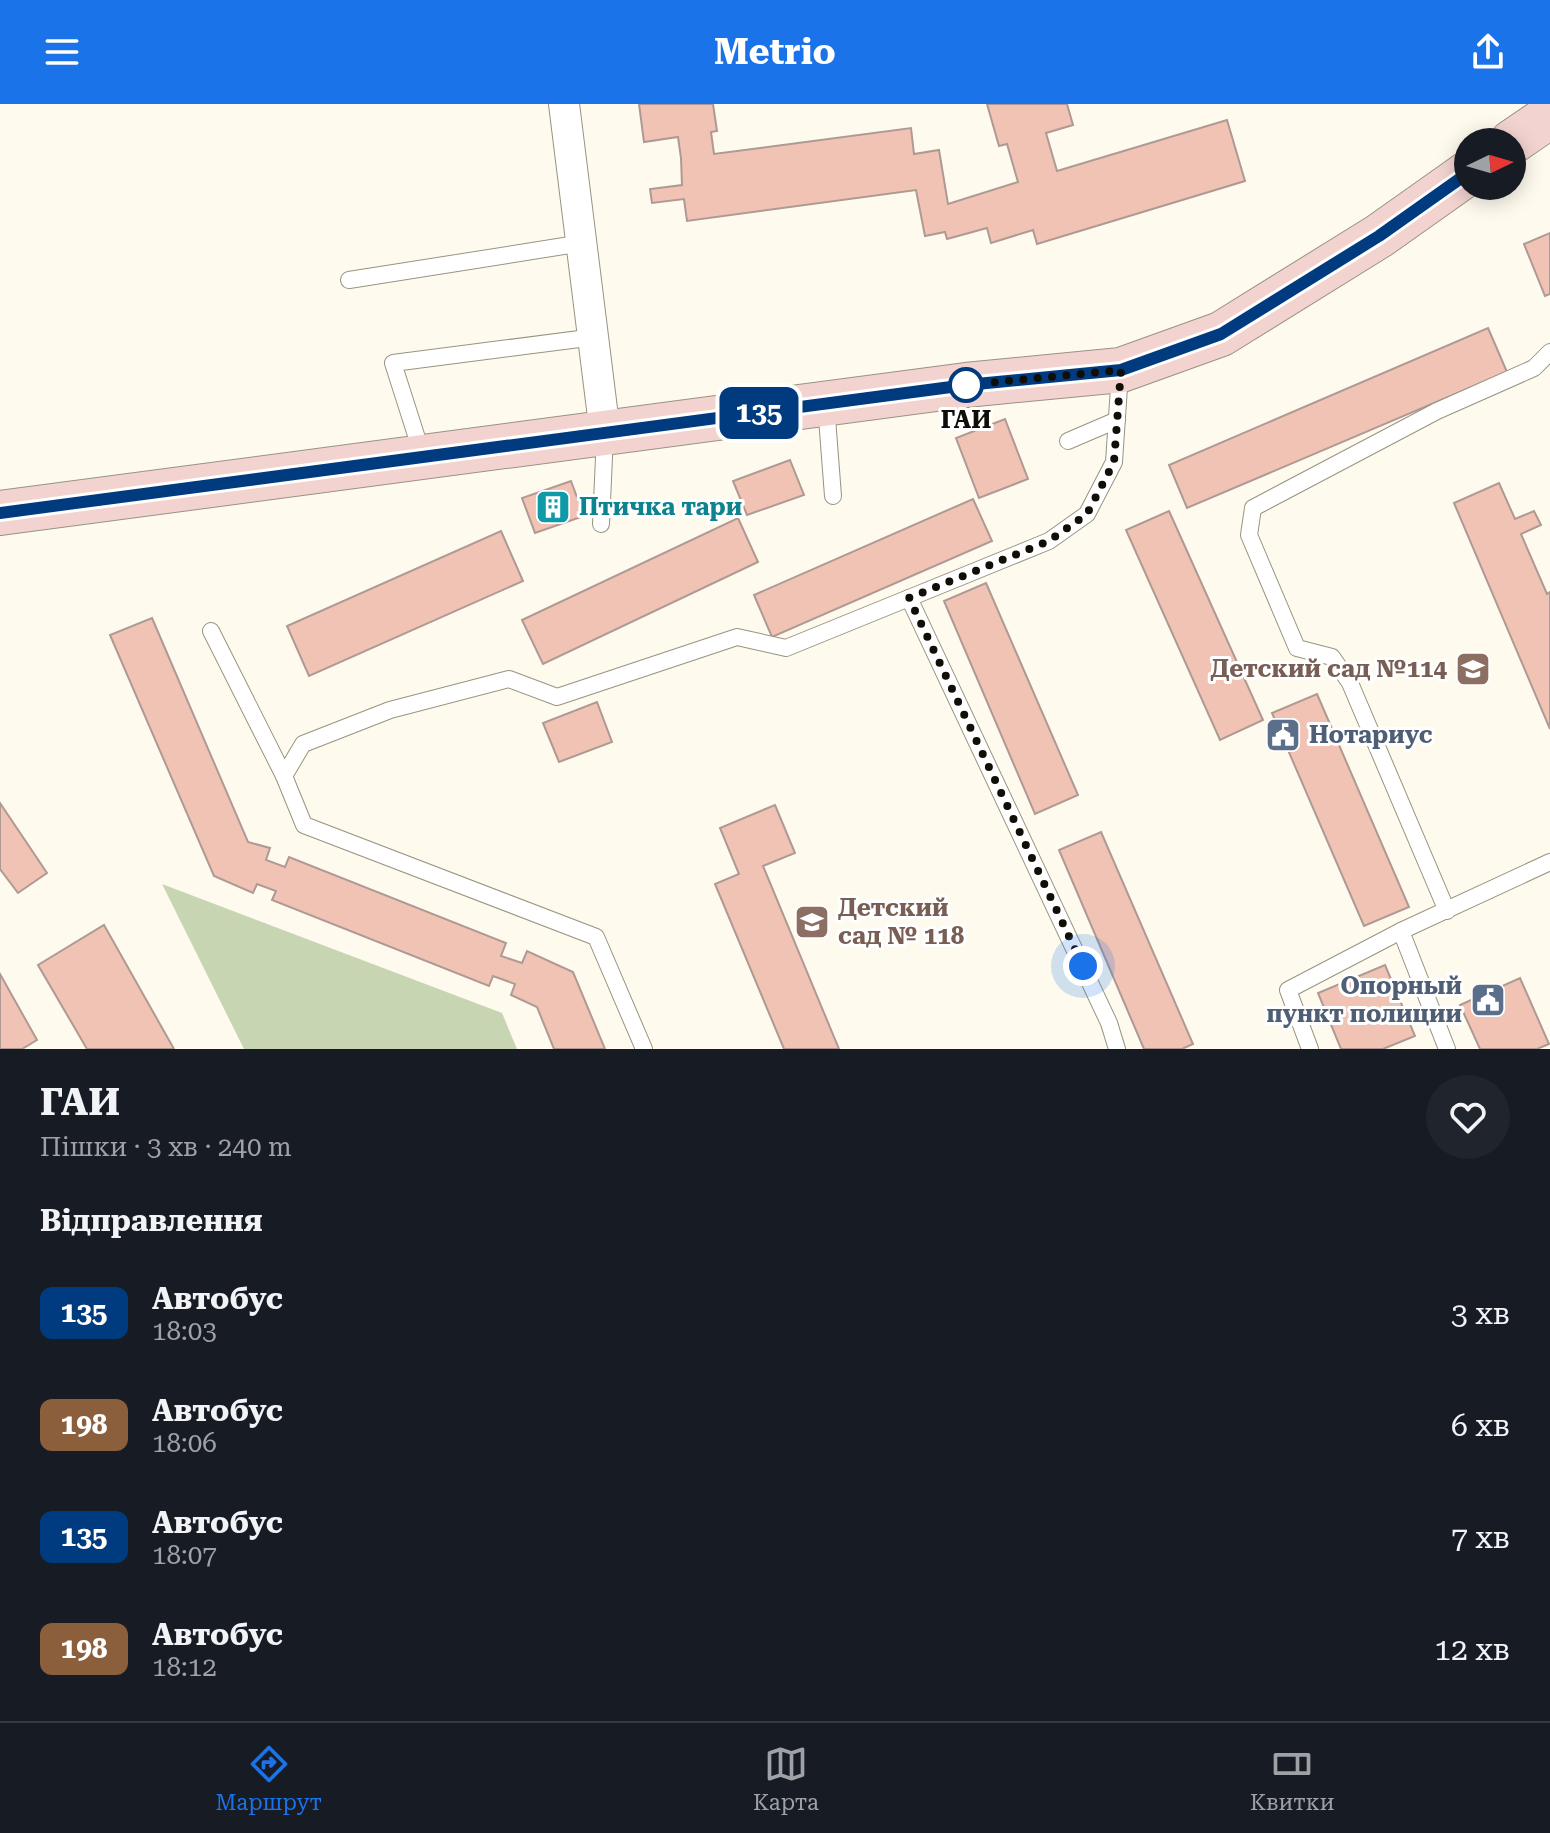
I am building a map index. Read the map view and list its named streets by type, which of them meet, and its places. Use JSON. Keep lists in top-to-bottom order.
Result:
{
  "places": {
    "other": ["ГАИ"],
    "building": ["Птичка тари"],
    "school or university": ["Детский сад №114", "Детский сад № 118"],
    "public building": ["Нотариус", "Опорный пункт полиции"]
  },
  "lines": ["bus line 135"],
  "north": "right",
  "page": {
    "header": "Metrio",
    "on_map": "135",
    "heading": [
      ["ГАИ", "Пішки · 3 хв · 240 m"],
      "Відправлення"
    ],
    "list": [
      {
        "mark": "135",
        "name": "Автобус",
        "note": "18:03",
        "value": "3 хв"
      },
      {
        "mark": "198",
        "name": "Автобус",
        "note": "18:06",
        "value": "6 хв"
      },
      {
        "mark": "135",
        "name": "Автобус",
        "note": "18:07",
        "value": "7 хв"
      },
      {
        "mark": "198",
        "name": "Автобус",
        "note": "18:12",
        "value": "12 хв"
      }
    ],
    "tabs": ["Маршрут", "Карта", "Квитки"]
  }
}
